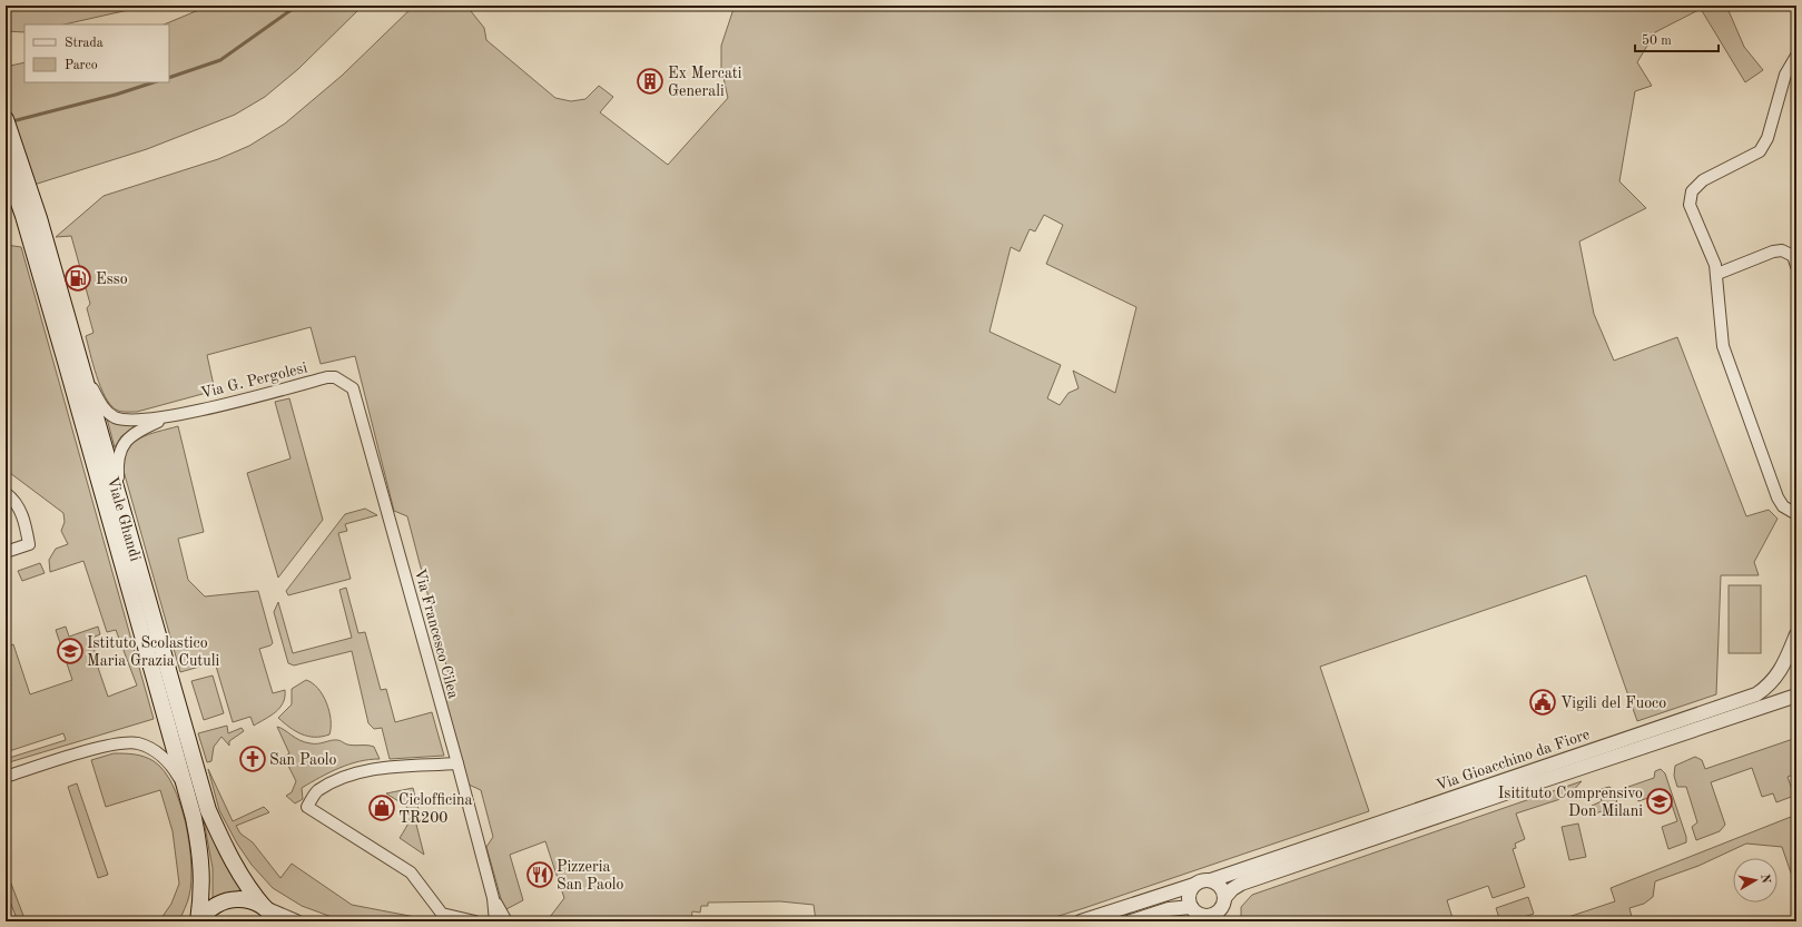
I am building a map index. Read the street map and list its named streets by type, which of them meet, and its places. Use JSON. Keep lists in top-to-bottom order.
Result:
{
  "streets": {
    "main road": ["Viale Ghandi"],
    "street": ["Via G. Pergolesi", "Via Francesco Cilea", "Via Gioacchino da Fiore"]
  },
  "crossings": [
    ["Via G. Pergolesi", "Via Francesco Cilea"]
  ],
  "places": {
    "building": ["Ex Mercati Generali"],
    "fuel station": ["Esso"],
    "school or university": ["Istituto Scolastico Maria Grazia Cutuli", "Isitituto Comprensivo Don Milani"],
    "public building": ["Vigili del Fuoco"],
    "church": ["San Paolo"],
    "shop": ["Ciclofficina TR200"],
    "restaurant": ["Pizzeria San Paolo"]
  },
  "legend": ["Strada", "Parco"],
  "scale_bar": "50 m",
  "north": "right"
}
